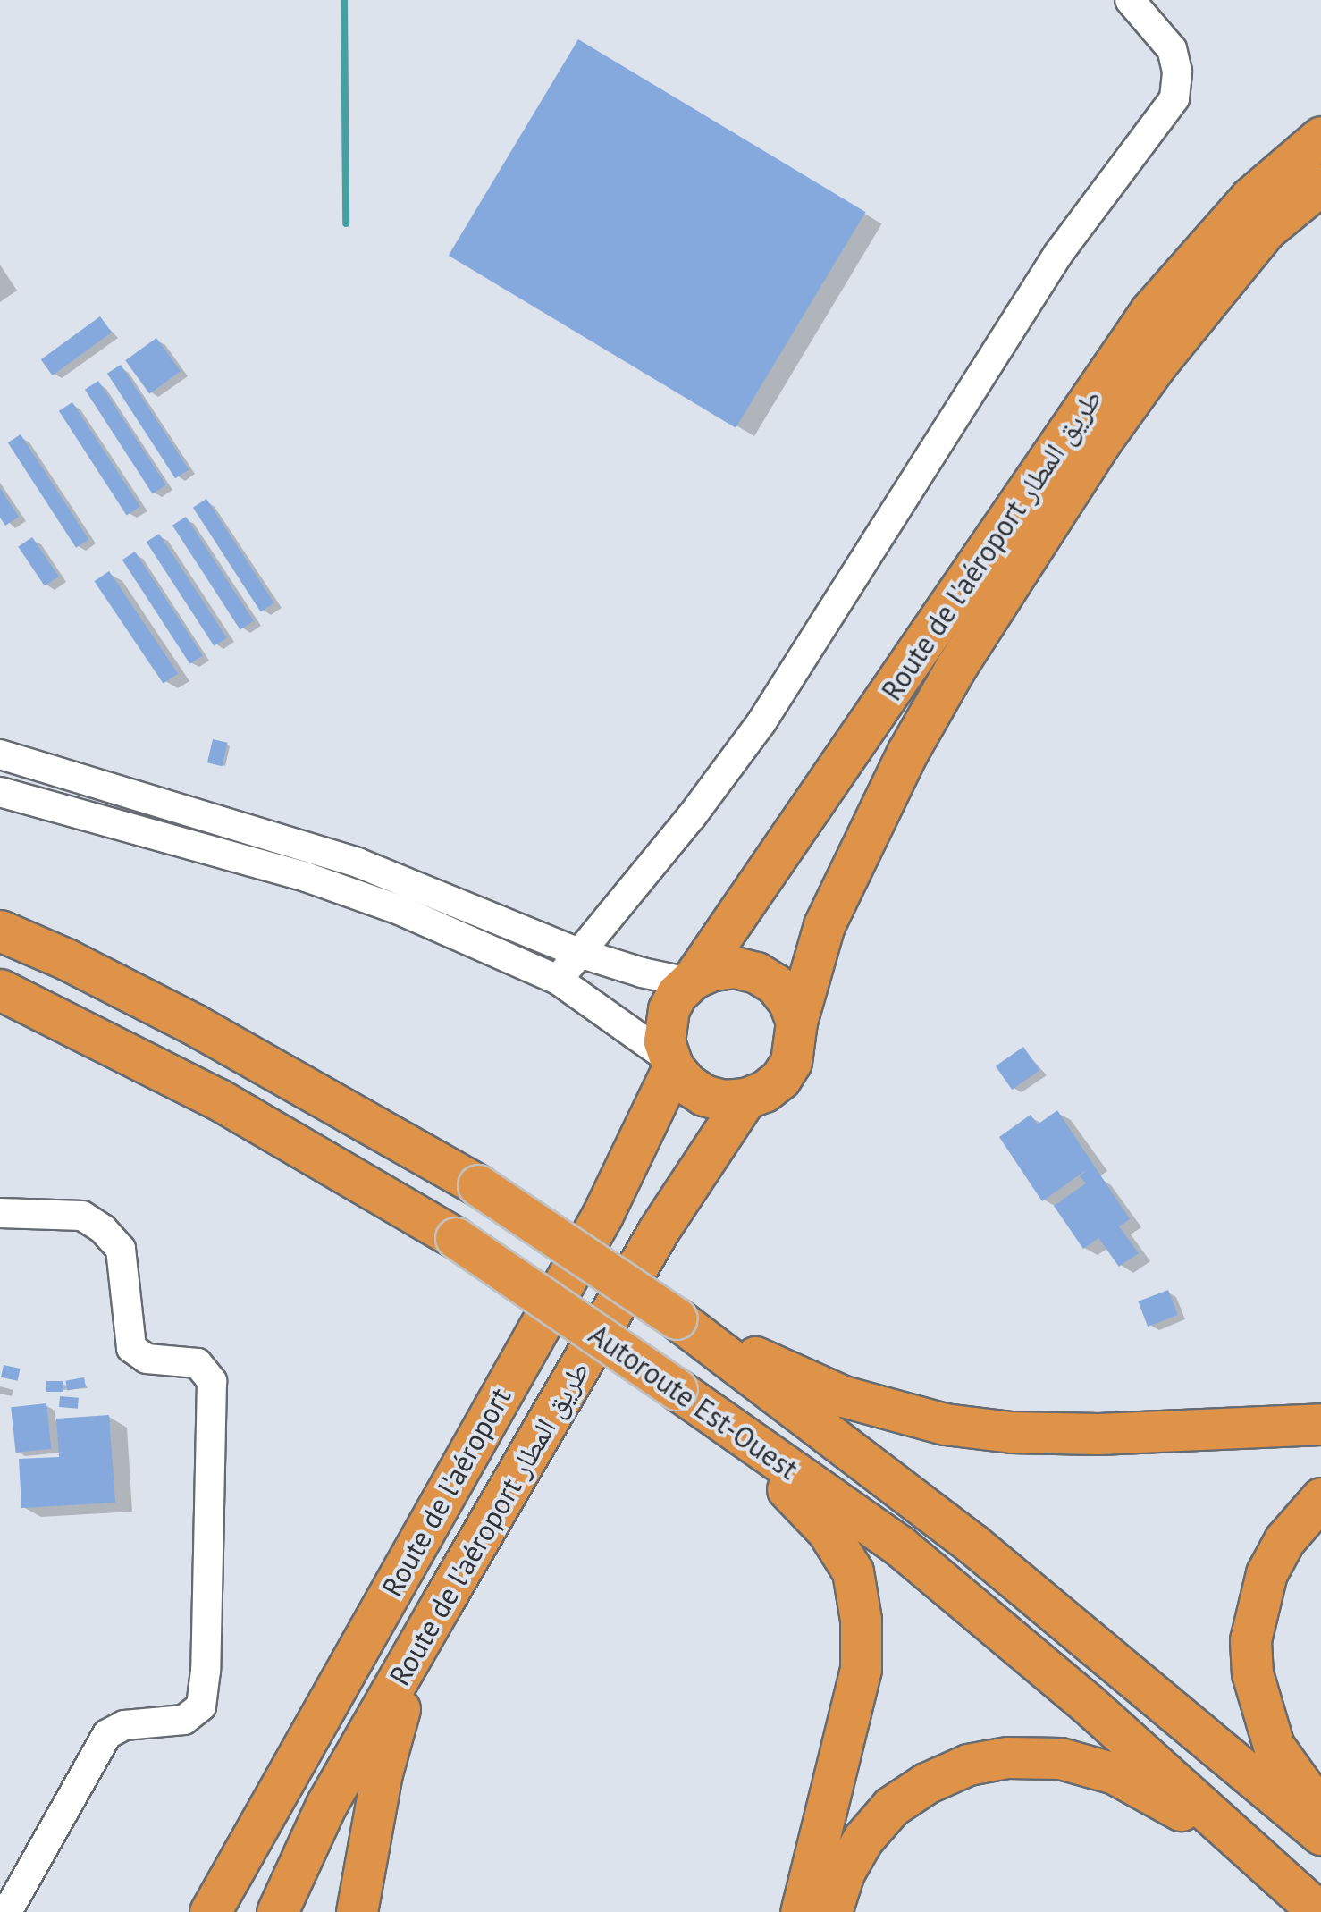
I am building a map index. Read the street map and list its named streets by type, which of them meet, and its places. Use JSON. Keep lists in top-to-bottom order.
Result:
{
  "streets": {
    "highway": ["Route de l'aéroport طريق المطار", "Autoroute Est-Ouest", "Route de l'aéroport"]
  },
  "crossings": [
    ["Route de l'aéroport طريق المطار", "Route de l'aéroport"]
  ]
}
